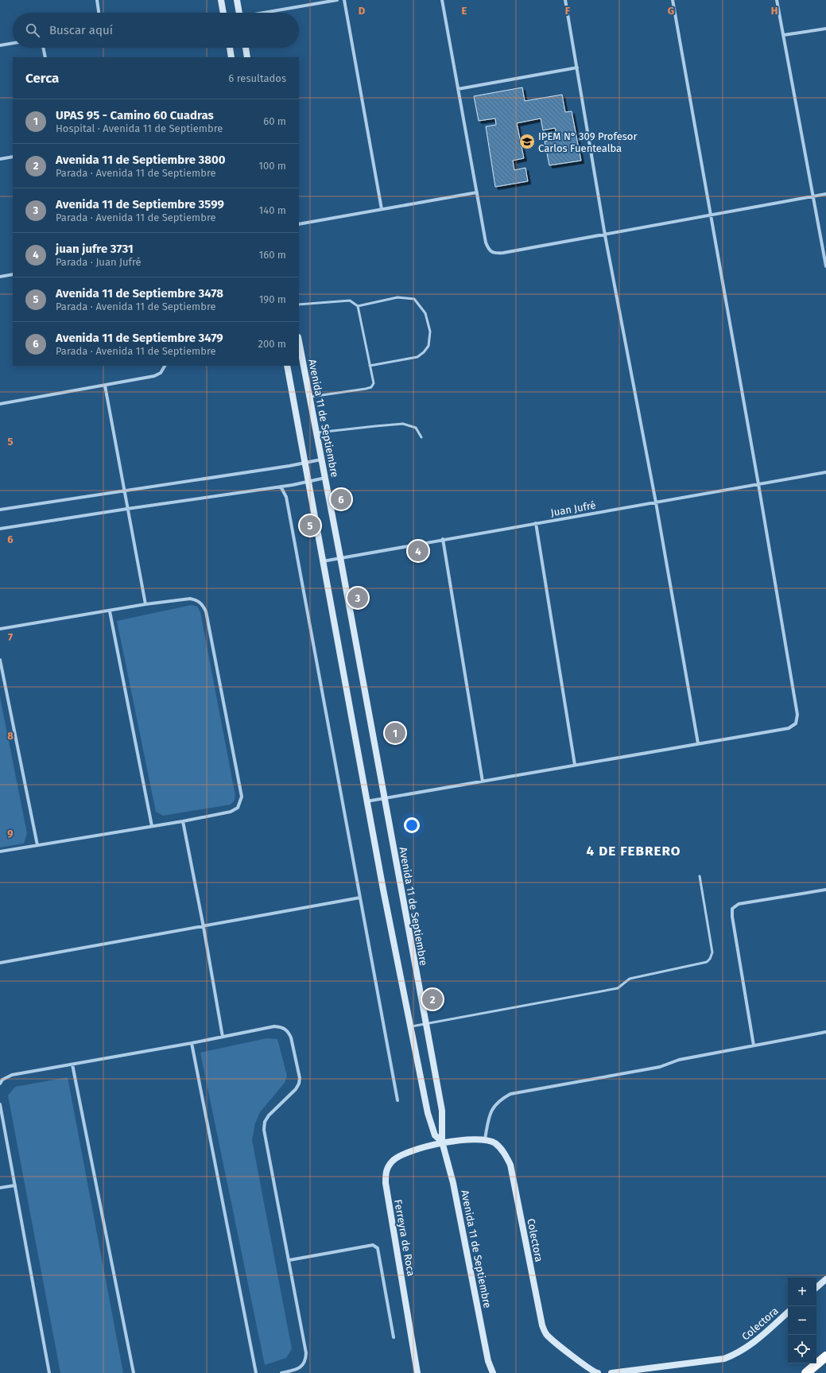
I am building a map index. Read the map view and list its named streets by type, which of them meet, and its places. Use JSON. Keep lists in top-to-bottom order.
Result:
{
  "streets": {
    "main road": ["Avenida 11 de Septiembre", "Ferreyra de Roca", "Colectora"],
    "street": ["Juan Jufré"]
  },
  "crossings": [
    ["Avenida 11 de Septiembre", "Juan Jufré"],
    ["Avenida 11 de Septiembre", "Ferreyra de Roca"]
  ],
  "districts": ["4 DE FEBRERO"],
  "places": {
    "school or university": ["IPEM N° 309 Profesor Carlos Fuentealba"]
  },
  "page": {
    "search": "Buscar aquí",
    "heading": ["Cerca", "6 resultados"],
    "list": [
      {
        "mark": "1",
        "name": "UPAS 95 - Camino 60 Cuadras",
        "note": "Hospital · Avenida 11 de Septiembre",
        "value": "60 m"
      },
      {
        "mark": "2",
        "name": "Avenida 11 de Septiembre 3800",
        "note": "Parada · Avenida 11 de Septiembre",
        "value": "100 m"
      },
      {
        "mark": "3",
        "name": "Avenida 11 de Septiembre 3599",
        "note": "Parada · Avenida 11 de Septiembre",
        "value": "140 m"
      },
      {
        "mark": "4",
        "name": "juan jufre 3731",
        "note": "Parada · Juan Jufré",
        "value": "160 m"
      },
      {
        "mark": "5",
        "name": "Avenida 11 de Septiembre 3478",
        "note": "Parada · Avenida 11 de Septiembre",
        "value": "190 m"
      },
      {
        "mark": "6",
        "name": "Avenida 11 de Septiembre 3479",
        "note": "Parada · Avenida 11 de Septiembre",
        "value": "200 m"
      }
    ],
    "pins": [
      "6",
      "5",
      "4",
      "3",
      "1",
      "2"
    ],
    "map_buttons": ["+", "−"]
  },
  "grid": {
    "columns": [
      "D",
      "E",
      "F",
      "G",
      "H"
    ],
    "rows": [
      "5",
      "6",
      "7",
      "8",
      "9"
    ]
  }
}
